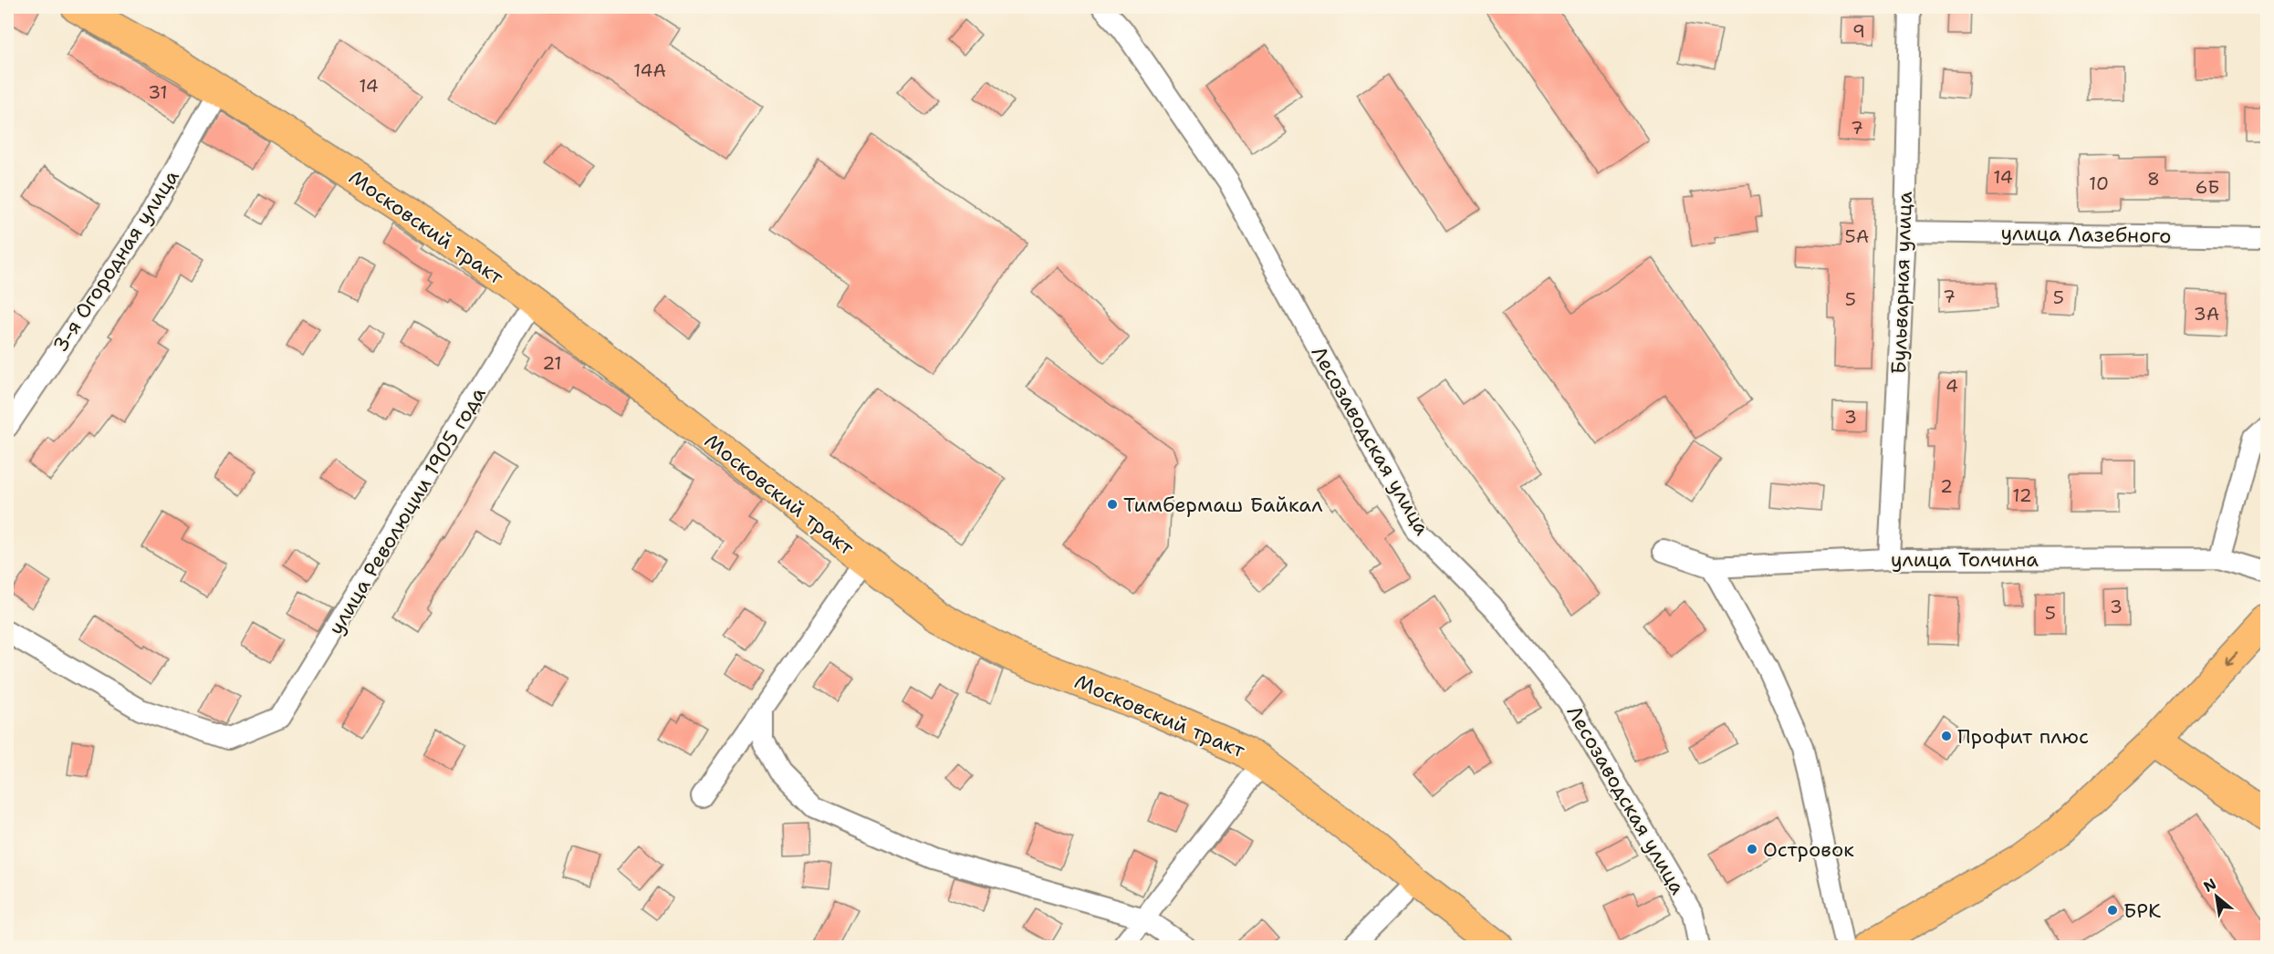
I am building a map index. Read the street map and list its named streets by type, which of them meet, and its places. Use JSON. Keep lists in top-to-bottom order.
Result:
{
  "streets": {
    "main road": ["Московский тракт"],
    "street": [
      "улица Лазебного",
      "3-я Огородная улица",
      "Бульварная улица",
      "Лесозаводская улица",
      "улица Революции 1905 года",
      "улица Толчина"
    ]
  },
  "crossings": [
    ["Московский тракт", "3-я Огородная улица"],
    ["Московский тракт", "улица Революции 1905 года"],
    ["улица Лазебного", "Бульварная улица"],
    ["Бульварная улица", "улица Толчина"]
  ],
  "places": [
    "Тимбермаш Байкал",
    "Профит плюс",
    "Островок",
    "БРК"
  ],
  "house_numbers": [
    "9",
    "14А",
    "14",
    "31",
    "7",
    "14",
    "8",
    "10",
    "6Б",
    "5А",
    "7",
    "5",
    "5",
    "3А",
    "21",
    "4",
    "3",
    "2",
    "12",
    "3",
    "5"
  ],
  "north": "top left"
}
